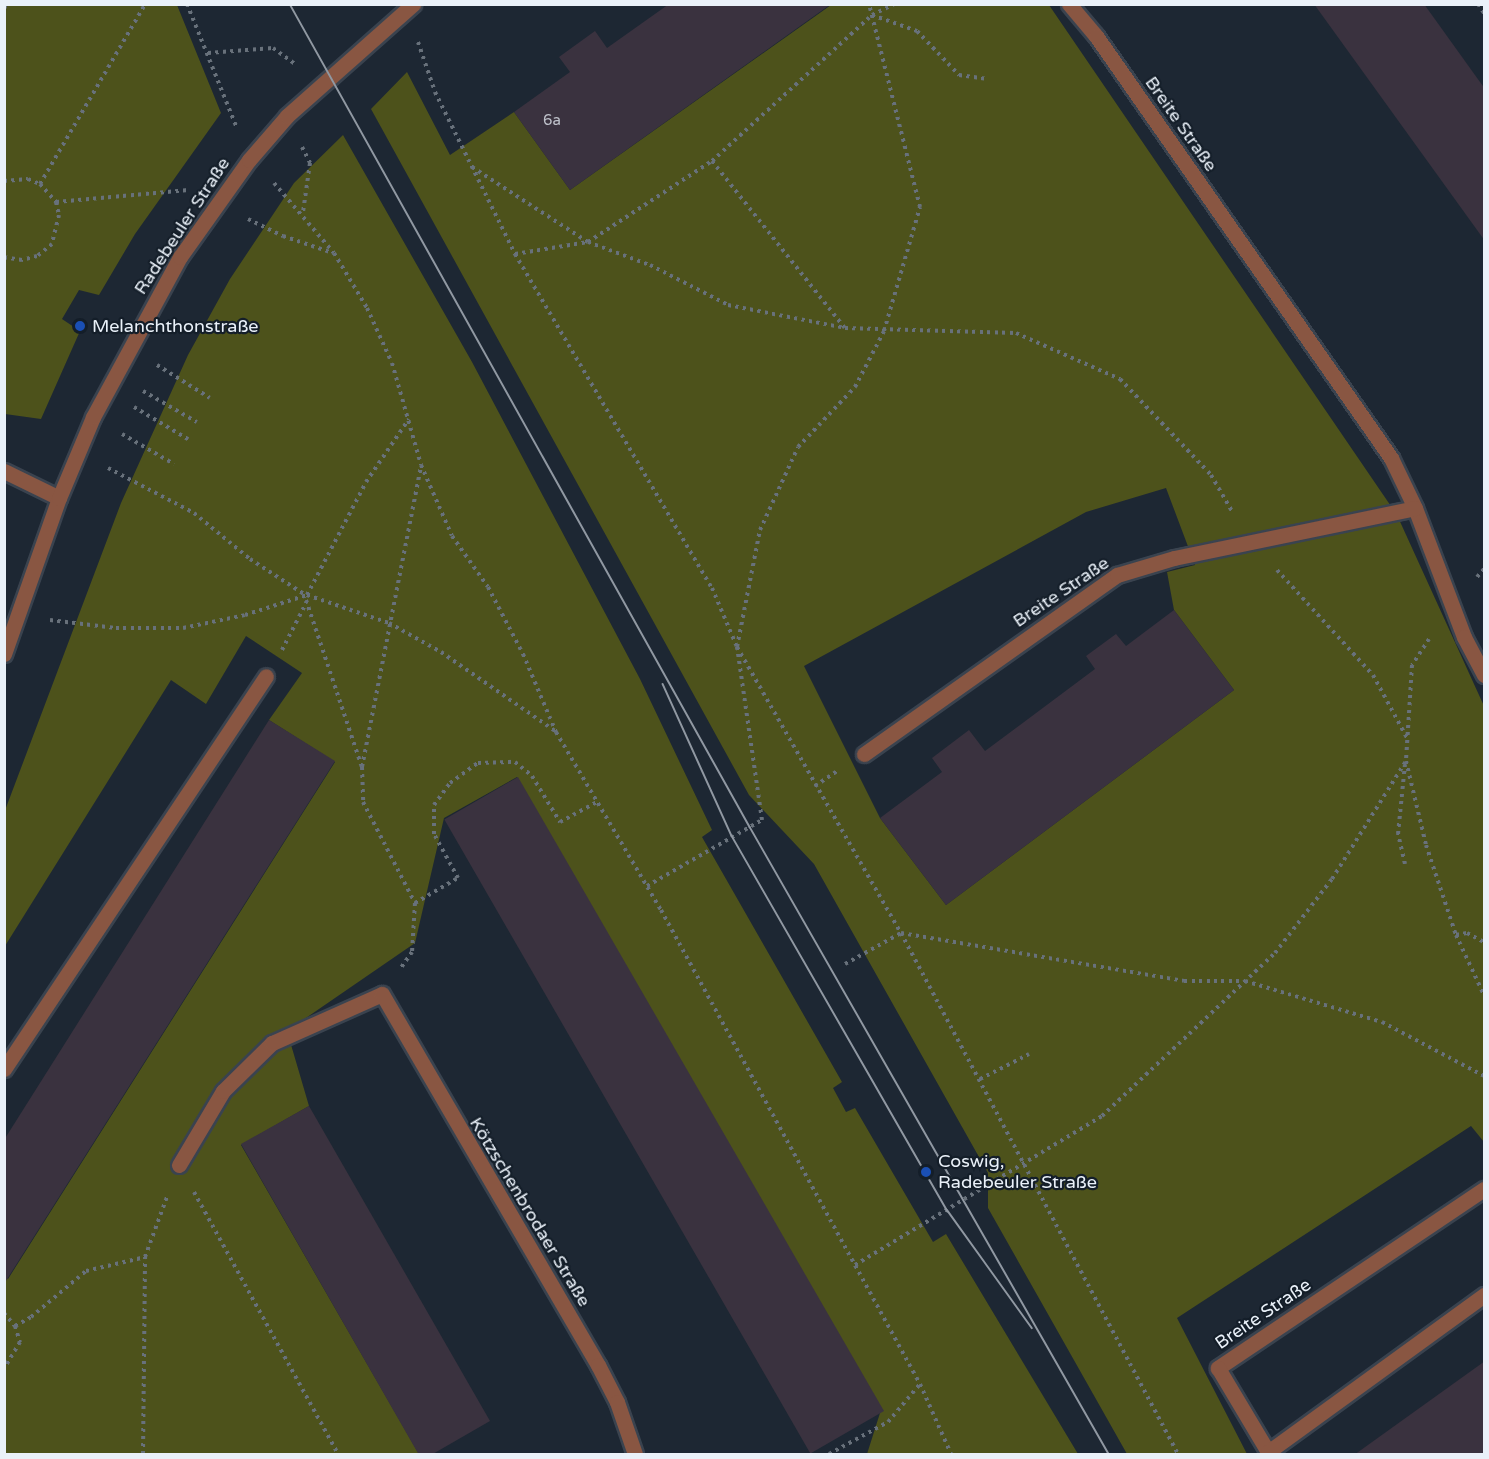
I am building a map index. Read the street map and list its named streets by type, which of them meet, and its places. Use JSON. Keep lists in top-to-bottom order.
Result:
{
  "streets": {
    "street": ["Breite Straße", "Radebeuler Straße", "Kötzschenbrodaer Straße"]
  },
  "places": ["Melanchthonstraße", "Coswig, Radebeuler Straße"],
  "house_numbers": ["6a"]
}
